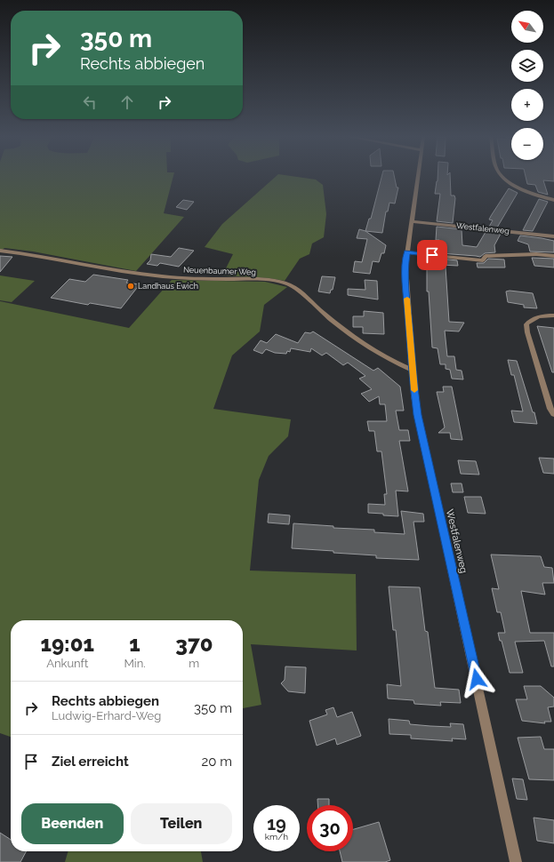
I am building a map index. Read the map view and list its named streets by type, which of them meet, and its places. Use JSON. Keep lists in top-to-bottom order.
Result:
{
  "streets": {
    "street": ["Westfalenweg", "Neuenbaumer Weg"]
  },
  "crossings": [
    ["Westfalenweg", "Neuenbaumer Weg"]
  ],
  "places": ["Landhaus Ewich"],
  "north": "top left",
  "page": {
    "map_buttons": ["+", "−"],
    "turn": ["350 m", "Rechts abbiegen"],
    "eta": [
      "19:01",
      "Ankunft",
      "1",
      "Min.",
      "370",
      "m"
    ],
    "list": [
      {
        "name": "Rechts abbiegen",
        "note": "Ludwig-Erhard-Weg",
        "value": "350 m"
      },
      {
        "name": "Ziel erreicht",
        "value": "20 m"
      }
    ],
    "buttons": ["Beenden", "Teilen"],
    "speed": "19 km/h",
    "limit": "30"
  }
}
